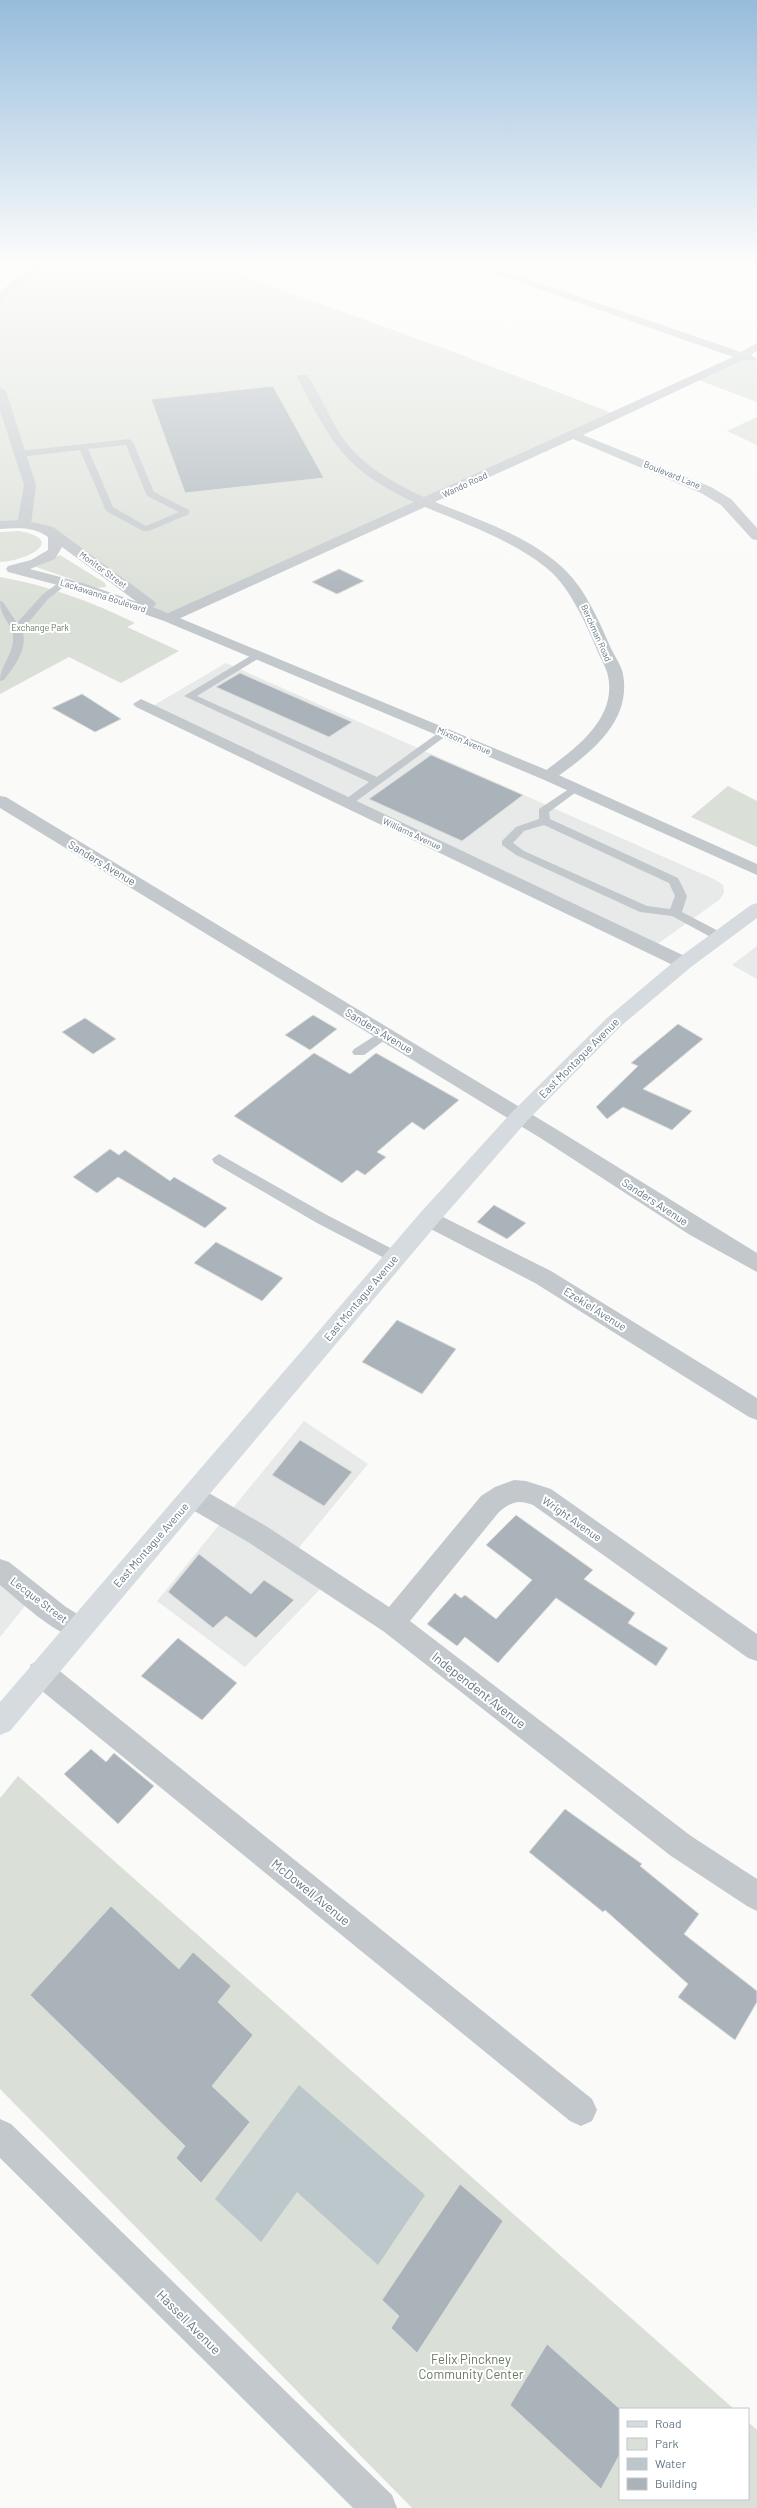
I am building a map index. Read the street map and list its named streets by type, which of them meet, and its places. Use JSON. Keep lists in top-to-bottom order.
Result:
{
  "streets": {
    "main road": ["East Montague Avenue"],
    "street": [
      "Boulevard Lane",
      "Wando Road",
      "Monitor Street",
      "Lackawanna Boulevard",
      "Berckman Road",
      "Mixson Avenue",
      "Williams Avenue",
      "Sanders Avenue",
      "Ezekiel Avenue",
      "Wright Avenue",
      "Lecque Street",
      "Independent Avenue",
      "McDowell Avenue",
      "Hassell Avenue"
    ]
  },
  "crossings": [
    ["Boulevard Lane", "Wando Road"],
    ["Wando Road", "Monitor Street"],
    ["Wando Road", "Lackawanna Boulevard"],
    ["Wando Road", "Berckman Road"],
    ["Wando Road", "Mixson Avenue"],
    ["Monitor Street", "Lackawanna Boulevard"],
    ["Monitor Street", "Mixson Avenue"],
    ["Lackawanna Boulevard", "Mixson Avenue"],
    ["Berckman Road", "Mixson Avenue"],
    ["Williams Avenue", "East Montague Avenue"],
    ["Sanders Avenue", "East Montague Avenue"],
    ["East Montague Avenue", "Ezekiel Avenue"],
    ["East Montague Avenue", "Lecque Street"],
    ["East Montague Avenue", "Independent Avenue"],
    ["East Montague Avenue", "McDowell Avenue"],
    ["Wright Avenue", "Independent Avenue"]
  ],
  "parks": ["Exchange Park", "Felix Pinckney Community Center"],
  "legend": [
    "Road",
    "Park",
    "Water",
    "Building"
  ]
}
